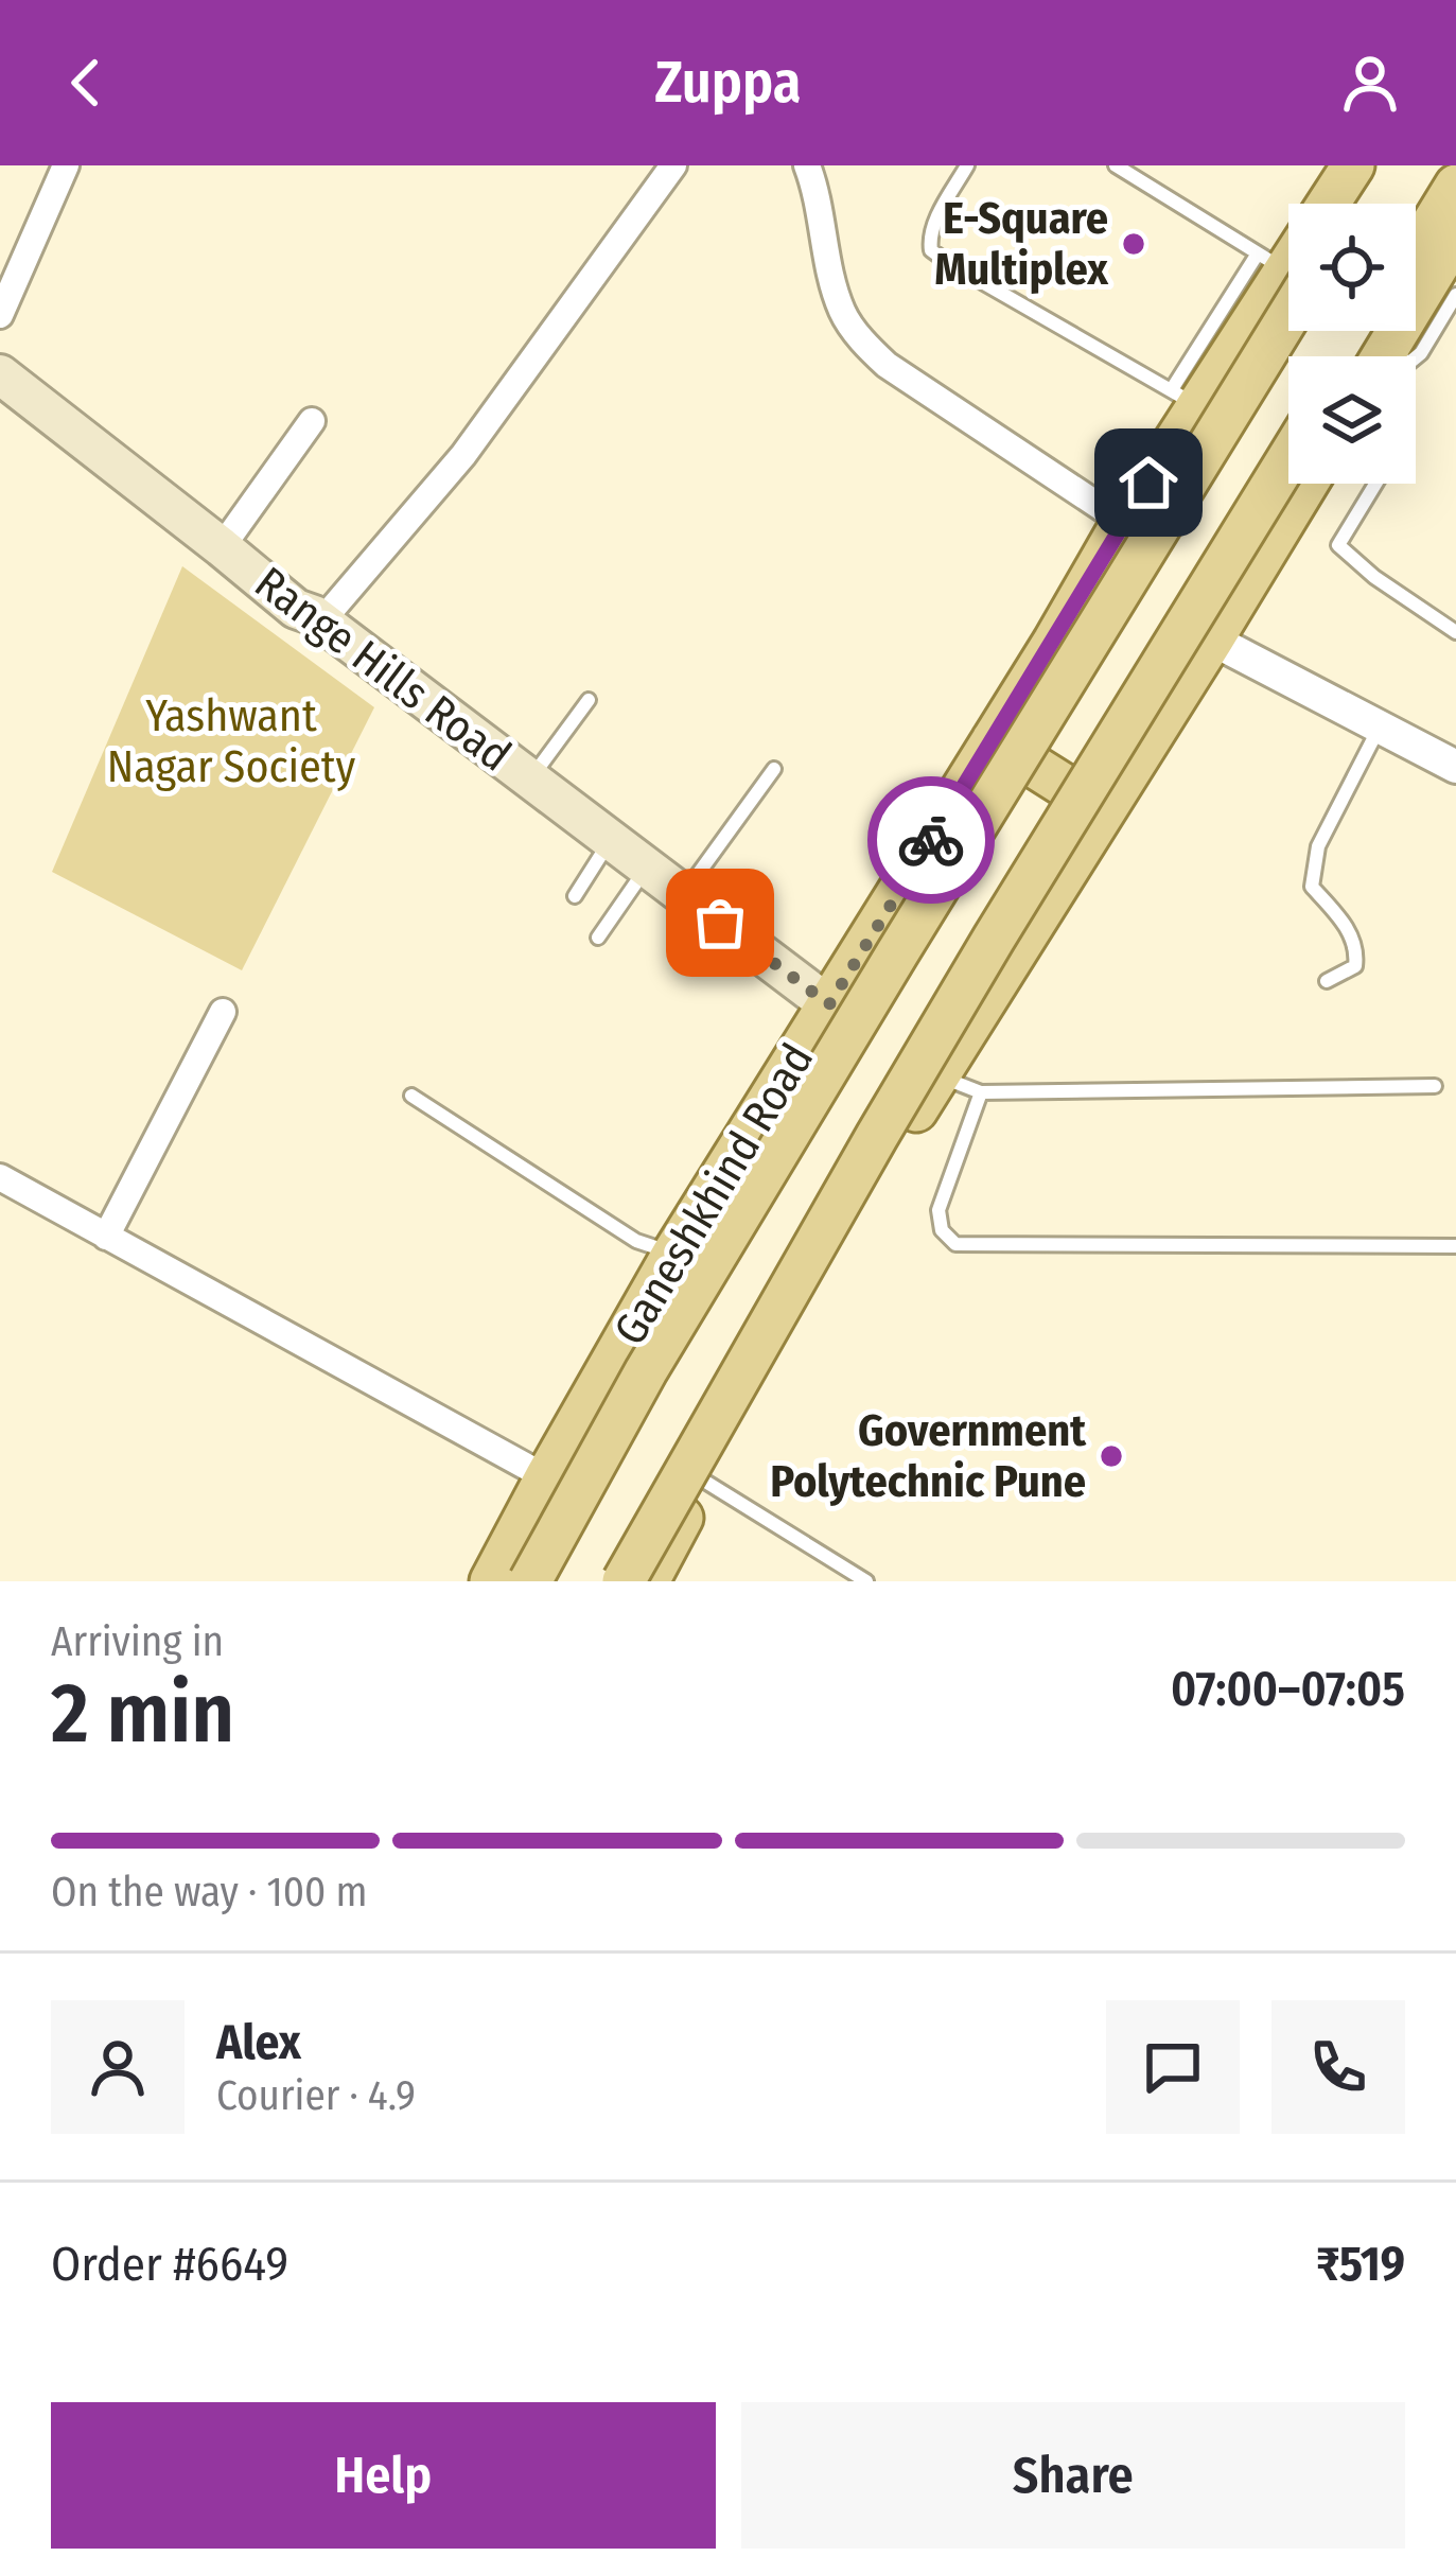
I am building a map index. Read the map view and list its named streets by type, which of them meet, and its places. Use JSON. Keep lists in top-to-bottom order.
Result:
{
  "streets": {
    "main road": ["Range Hills Road", "Ganeshkhind Road"]
  },
  "crossings": [
    ["Range Hills Road", "Ganeshkhind Road"]
  ],
  "parks": ["Yashwant Nagar Society"],
  "places": ["E-Square Multiplex", "Government Polytechnic Pune"],
  "page": {
    "header": "Zuppa",
    "heading": ["2 min", "Arriving in", "07:00–07:05"],
    "panel": [
      "Alex",
      "Courier · 4.9",
      "Order #6649",
      "₹519"
    ],
    "bar": "On the way · 100 m",
    "buttons": ["Help", "Share"]
  }
}
